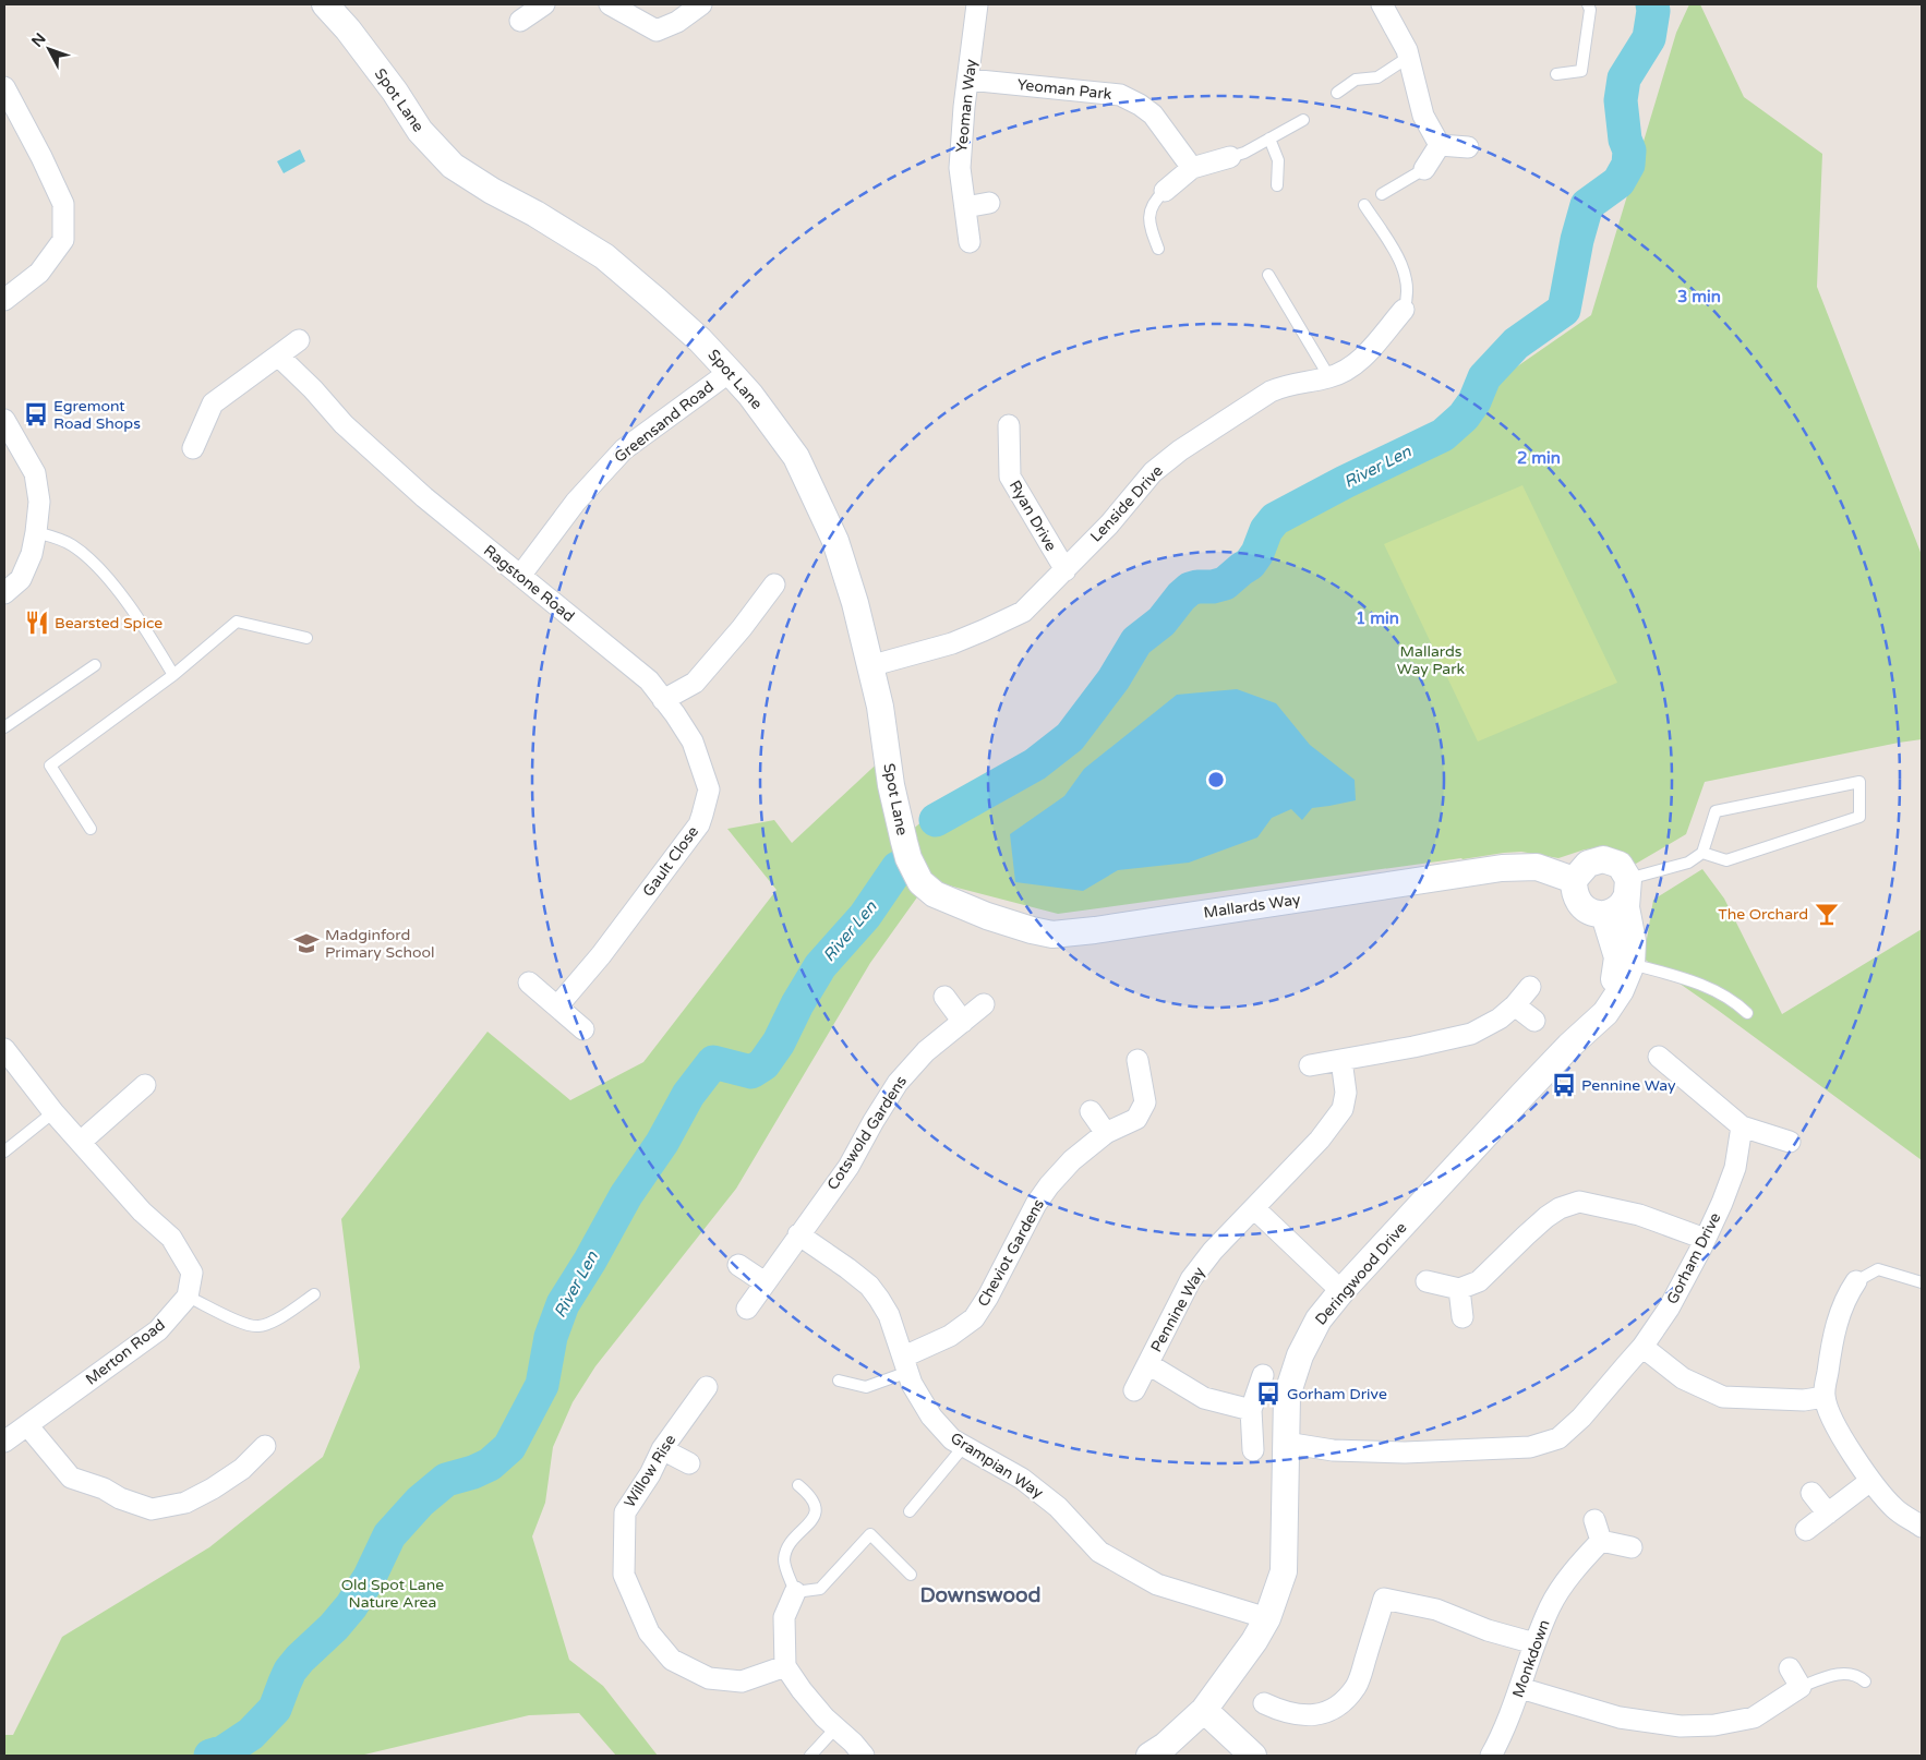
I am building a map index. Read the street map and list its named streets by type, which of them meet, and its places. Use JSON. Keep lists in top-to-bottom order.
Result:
{
  "streets": {
    "street": [
      "Yeoman Park",
      "Spot Lane",
      "Yeoman Way",
      "Greensand Road",
      "Lenside Drive",
      "Ryan Drive",
      "Ragstone Road",
      "Gault Close",
      "Mallards Way",
      "Cotswold Gardens",
      "Cheviot Gardens",
      "Gorham Drive",
      "Deringwood Drive",
      "Pennine Way",
      "Merton Road",
      "Grampian Way",
      "Willow Rise",
      "Monkdown"
    ]
  },
  "crossings": [
    ["Yeoman Park", "Yeoman Way"],
    ["Spot Lane", "Greensand Road"],
    ["Spot Lane", "Lenside Drive"],
    ["Spot Lane", "Mallards Way"],
    ["Greensand Road", "Ragstone Road"],
    ["Lenside Drive", "Ryan Drive"],
    ["Ragstone Road", "Gault Close"],
    ["Mallards Way", "Deringwood Drive"],
    ["Cotswold Gardens", "Grampian Way"],
    ["Cheviot Gardens", "Grampian Way"],
    ["Gorham Drive", "Deringwood Drive"],
    ["Deringwood Drive", "Grampian Way"]
  ],
  "districts": ["Downswood"],
  "water": ["River Len"],
  "parks": ["Mallards Way Park", "Old Spot Lane Nature Area"],
  "places": {
    "bus stop": ["Egremont Road Shops", "Pennine Way", "Gorham Drive"],
    "restaurant": ["Bearsted Spice"],
    "bar": ["The Orchard"],
    "school or university": ["Madginford Primary School"]
  },
  "north": "top left",
  "rings": ["3 min", "2 min", "1 min"]
}
